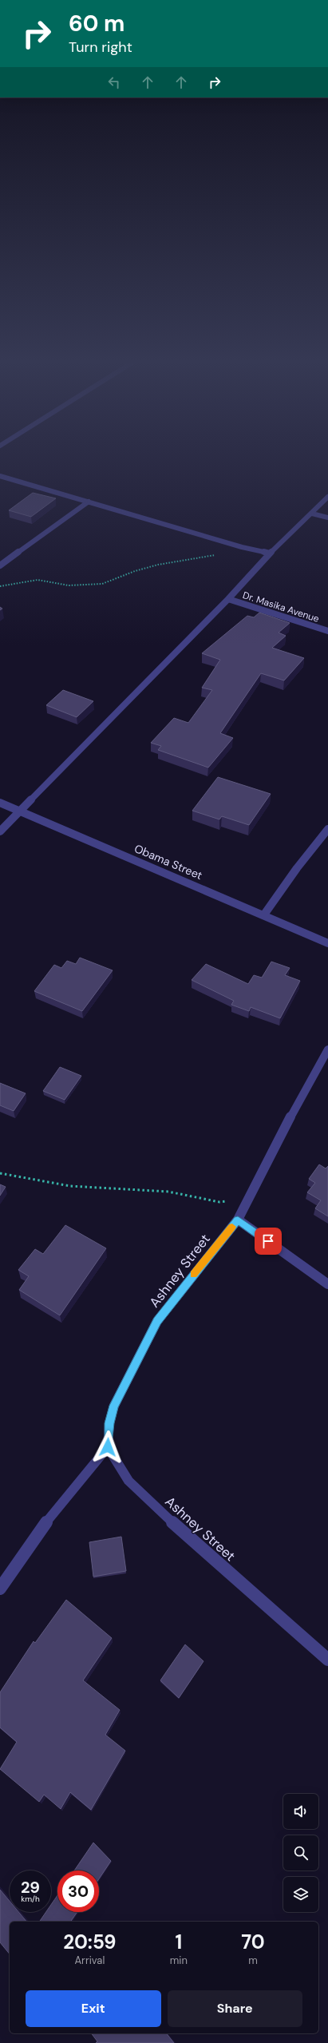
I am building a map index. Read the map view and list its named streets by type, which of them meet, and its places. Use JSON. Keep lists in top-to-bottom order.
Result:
{
  "streets": {
    "street": ["Dr. Masika Avenue", "Obama Street", "Ashney Street"]
  },
  "page": {
    "turn": ["60 m", "Turn right"],
    "speed": "29 km/h",
    "limit": "30",
    "eta": [
      "20:59",
      "Arrival",
      "1",
      "min",
      "70",
      "m"
    ],
    "buttons": ["Exit", "Share"]
  }
}
